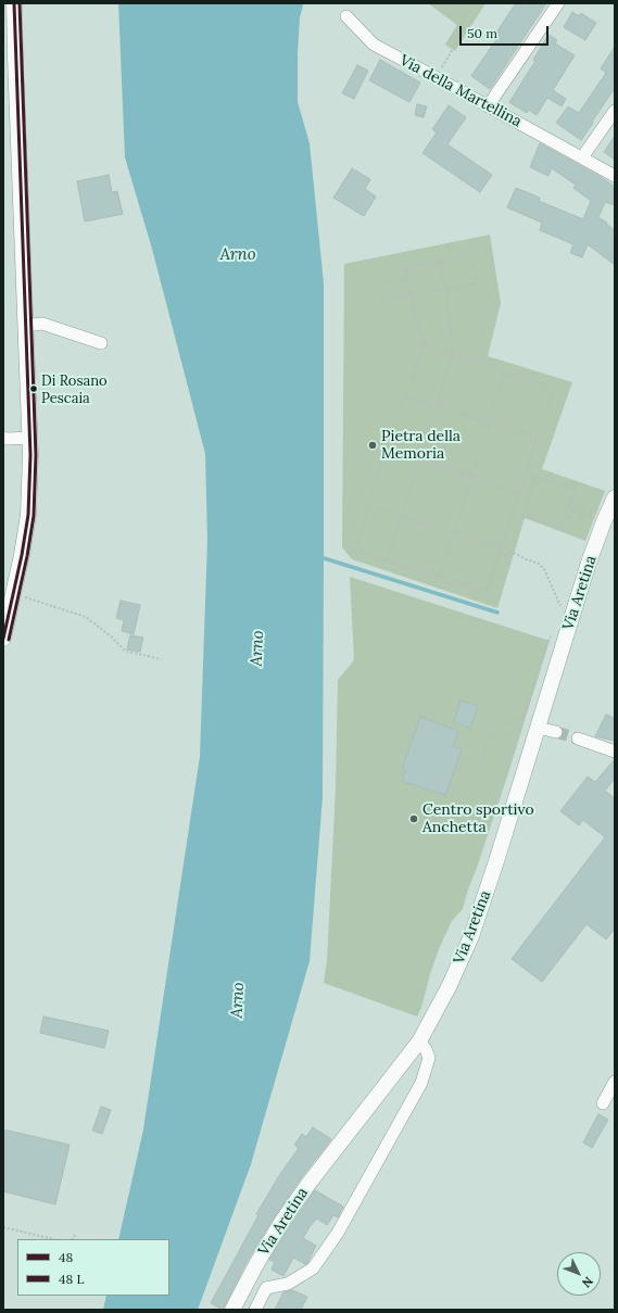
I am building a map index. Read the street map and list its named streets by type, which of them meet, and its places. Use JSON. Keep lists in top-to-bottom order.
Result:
{
  "streets": {
    "main road": ["Via Aretina"],
    "street": ["Via della Martellina"]
  },
  "water": ["Arno"],
  "places": ["Di Rosano Pescaia", "Pietra della Memoria", "Centro sportivo Anchetta"],
  "lines": ["transit line 48"],
  "legend": ["48", "48 L"],
  "scale_bar": "50 m",
  "north": "bottom right"
}
